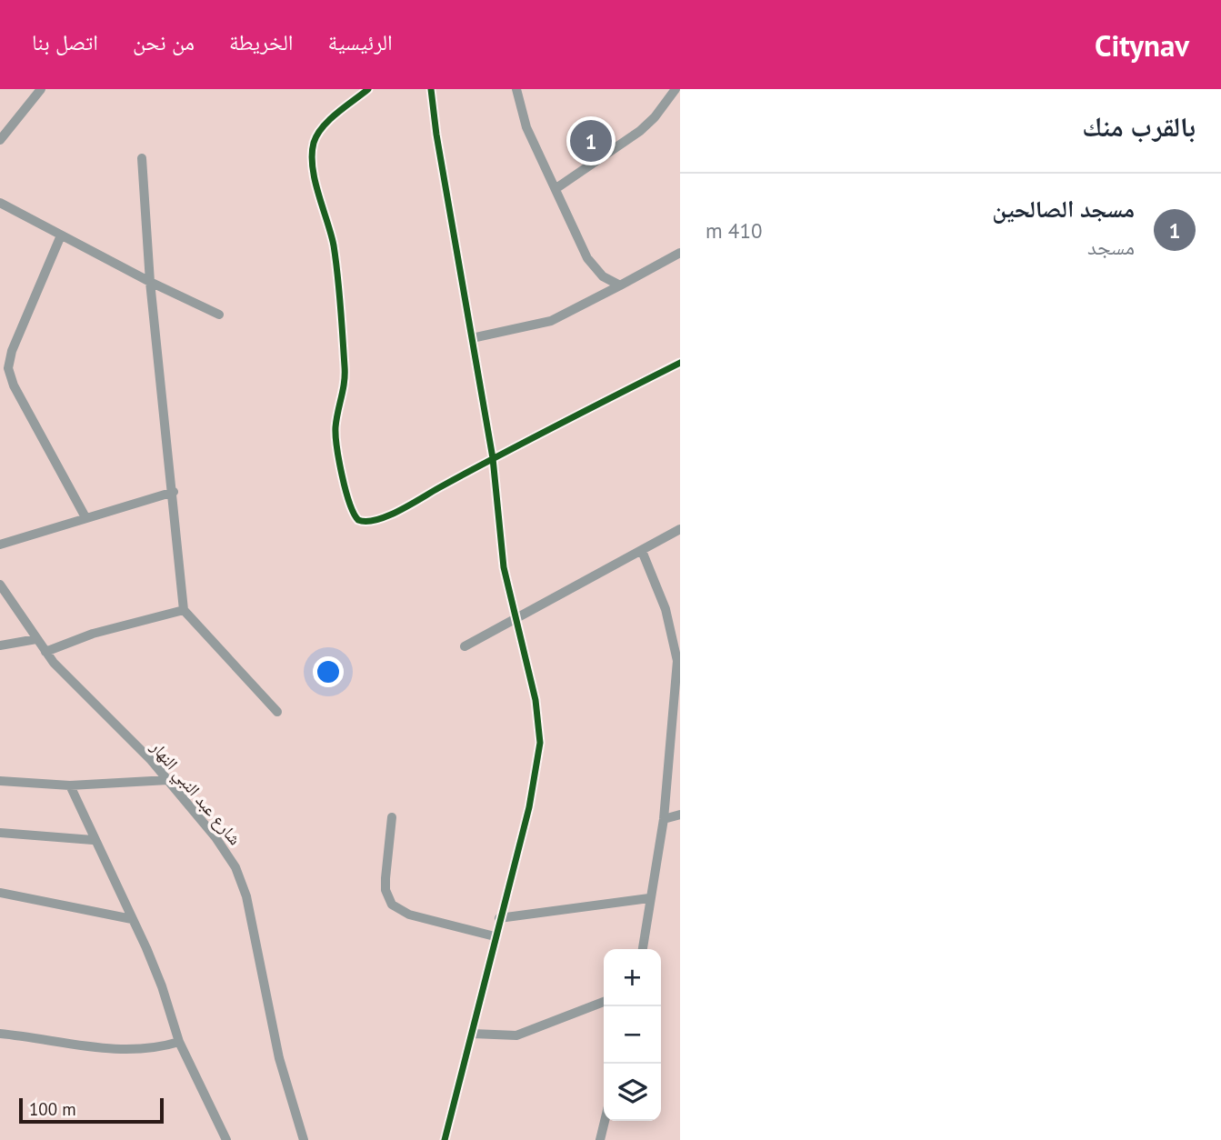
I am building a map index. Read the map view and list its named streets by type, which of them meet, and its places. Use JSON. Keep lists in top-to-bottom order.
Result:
{
  "streets": {
    "street": ["شارع عبد النبي النهار"]
  },
  "scale_bar": "100 m",
  "page": {
    "header": "Citynav",
    "nav": [
      "الرئيسية",
      "الخريطة",
      "من نحن",
      "اتصل بنا"
    ],
    "heading": "بالقرب منك",
    "pins": "1",
    "list": [
      {
        "mark": "1",
        "name": "مسجد الصالحين",
        "note": "مسجد",
        "value": "410 m"
      }
    ],
    "map_buttons": ["+", "−"],
    "scale": "100 m"
  }
}
